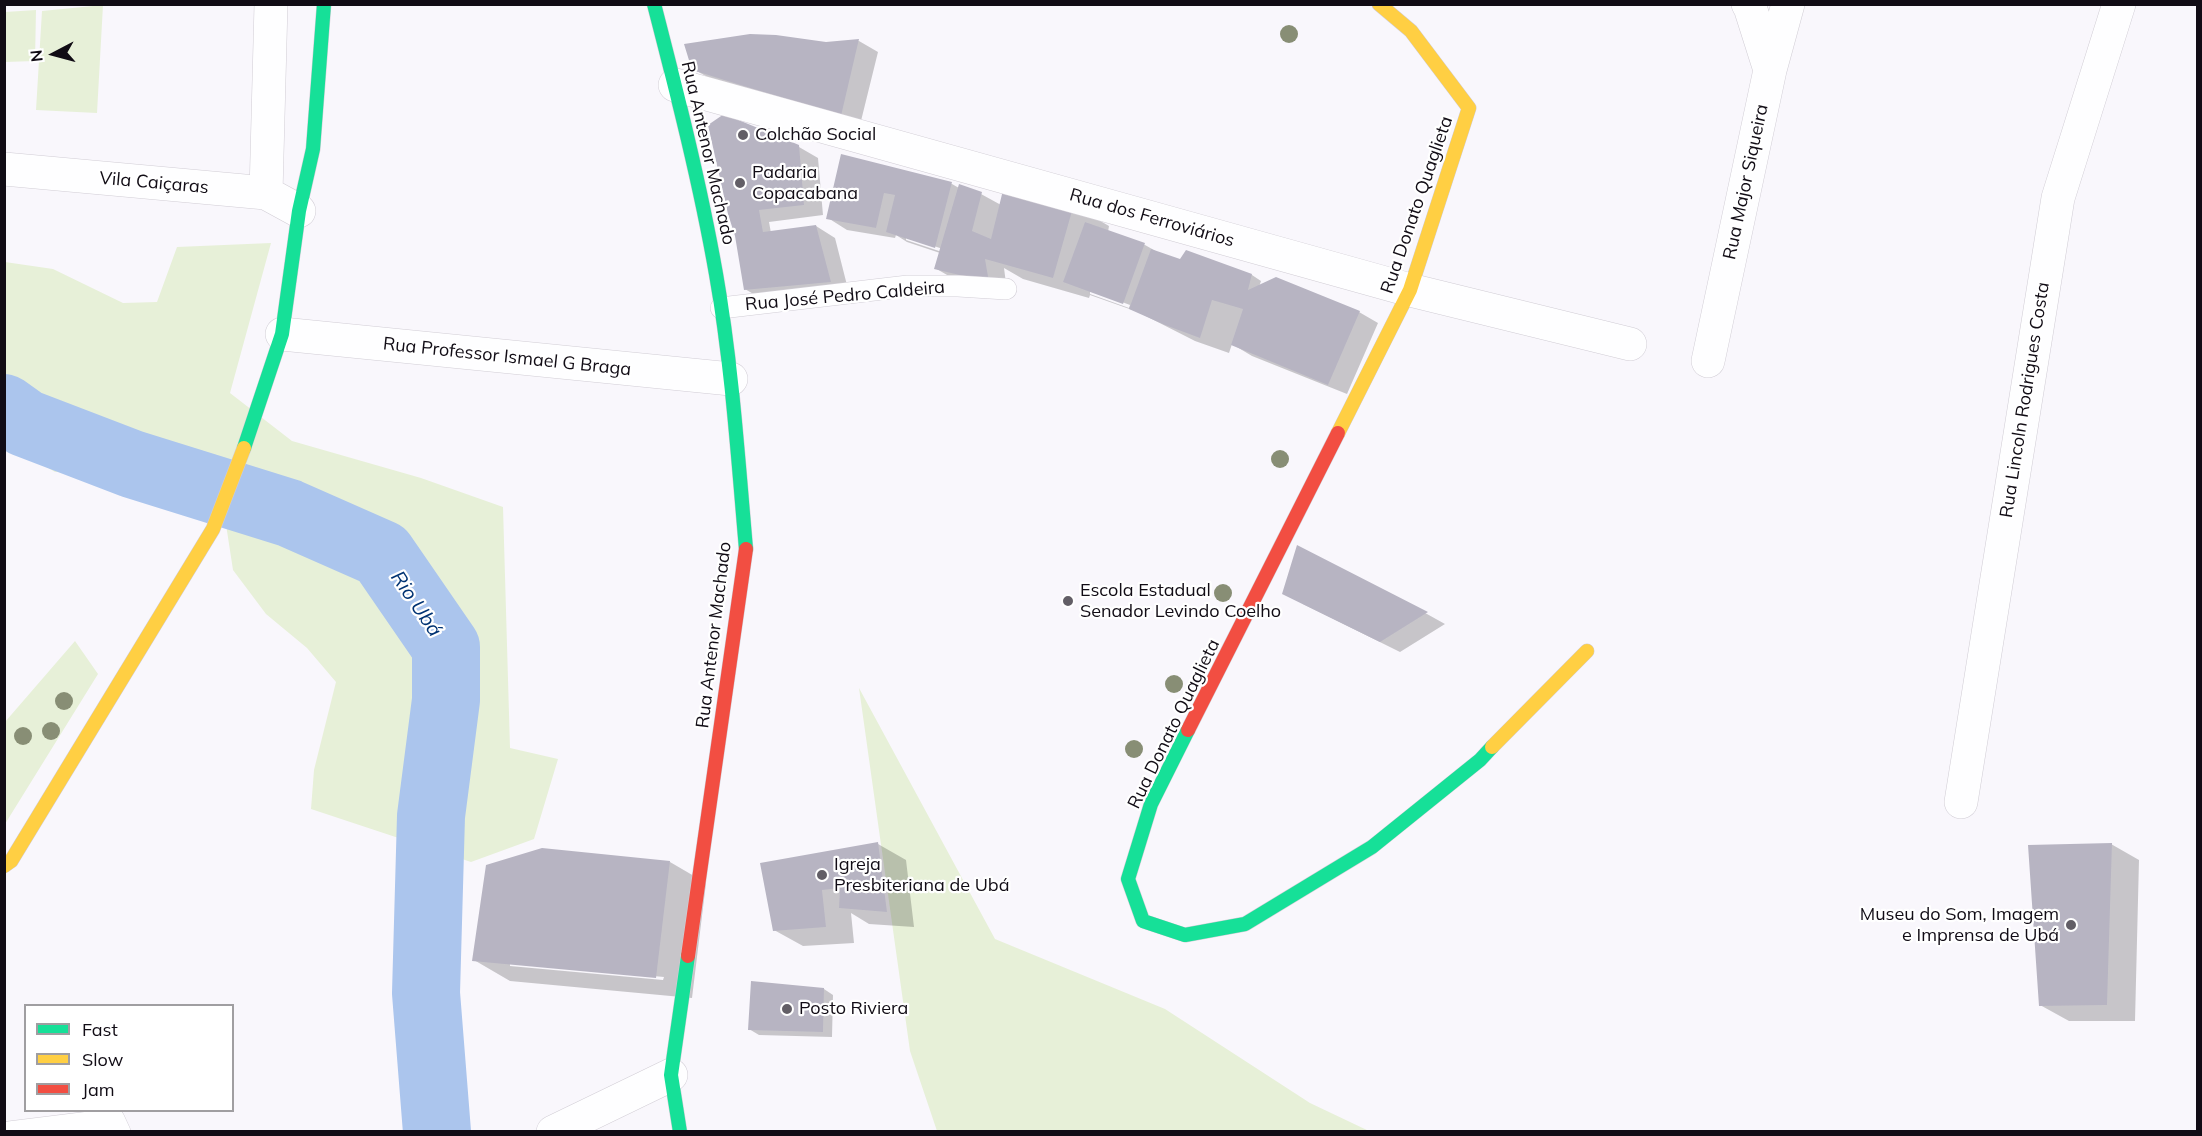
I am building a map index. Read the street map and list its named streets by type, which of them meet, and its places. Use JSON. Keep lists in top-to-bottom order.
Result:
{
  "streets": {
    "street": [
      "Rua Antenor Machado",
      "Rua Major Siqueira",
      "Vila Caiçaras",
      "Rua Donato Quaglieta",
      "Rua dos Ferroviários",
      "Rua Professor Ismael G Braga",
      "Rua Lincoln Rodrigues Costa"
    ],
    "lane": ["Rua José Pedro Caldeira"]
  },
  "crossings": [
    ["Rua Antenor Machado", "Rua dos Ferroviários"],
    ["Rua Antenor Machado", "Rua José Pedro Caldeira"],
    ["Rua Antenor Machado", "Rua Professor Ismael G Braga"],
    ["Rua Donato Quaglieta", "Rua dos Ferroviários"]
  ],
  "water": ["Rio Ubá"],
  "places": [
    "Colchão Social",
    "Padaria Copacabana",
    "Escola Estadual Senador Levindo Coelho",
    "Igreja Presbiteriana de Ubá",
    "Museu do Som, Imagem e Imprensa de Ubá",
    "Posto Riviera"
  ],
  "legend": ["Fast", "Slow", "Jam"],
  "north": "left"
}
